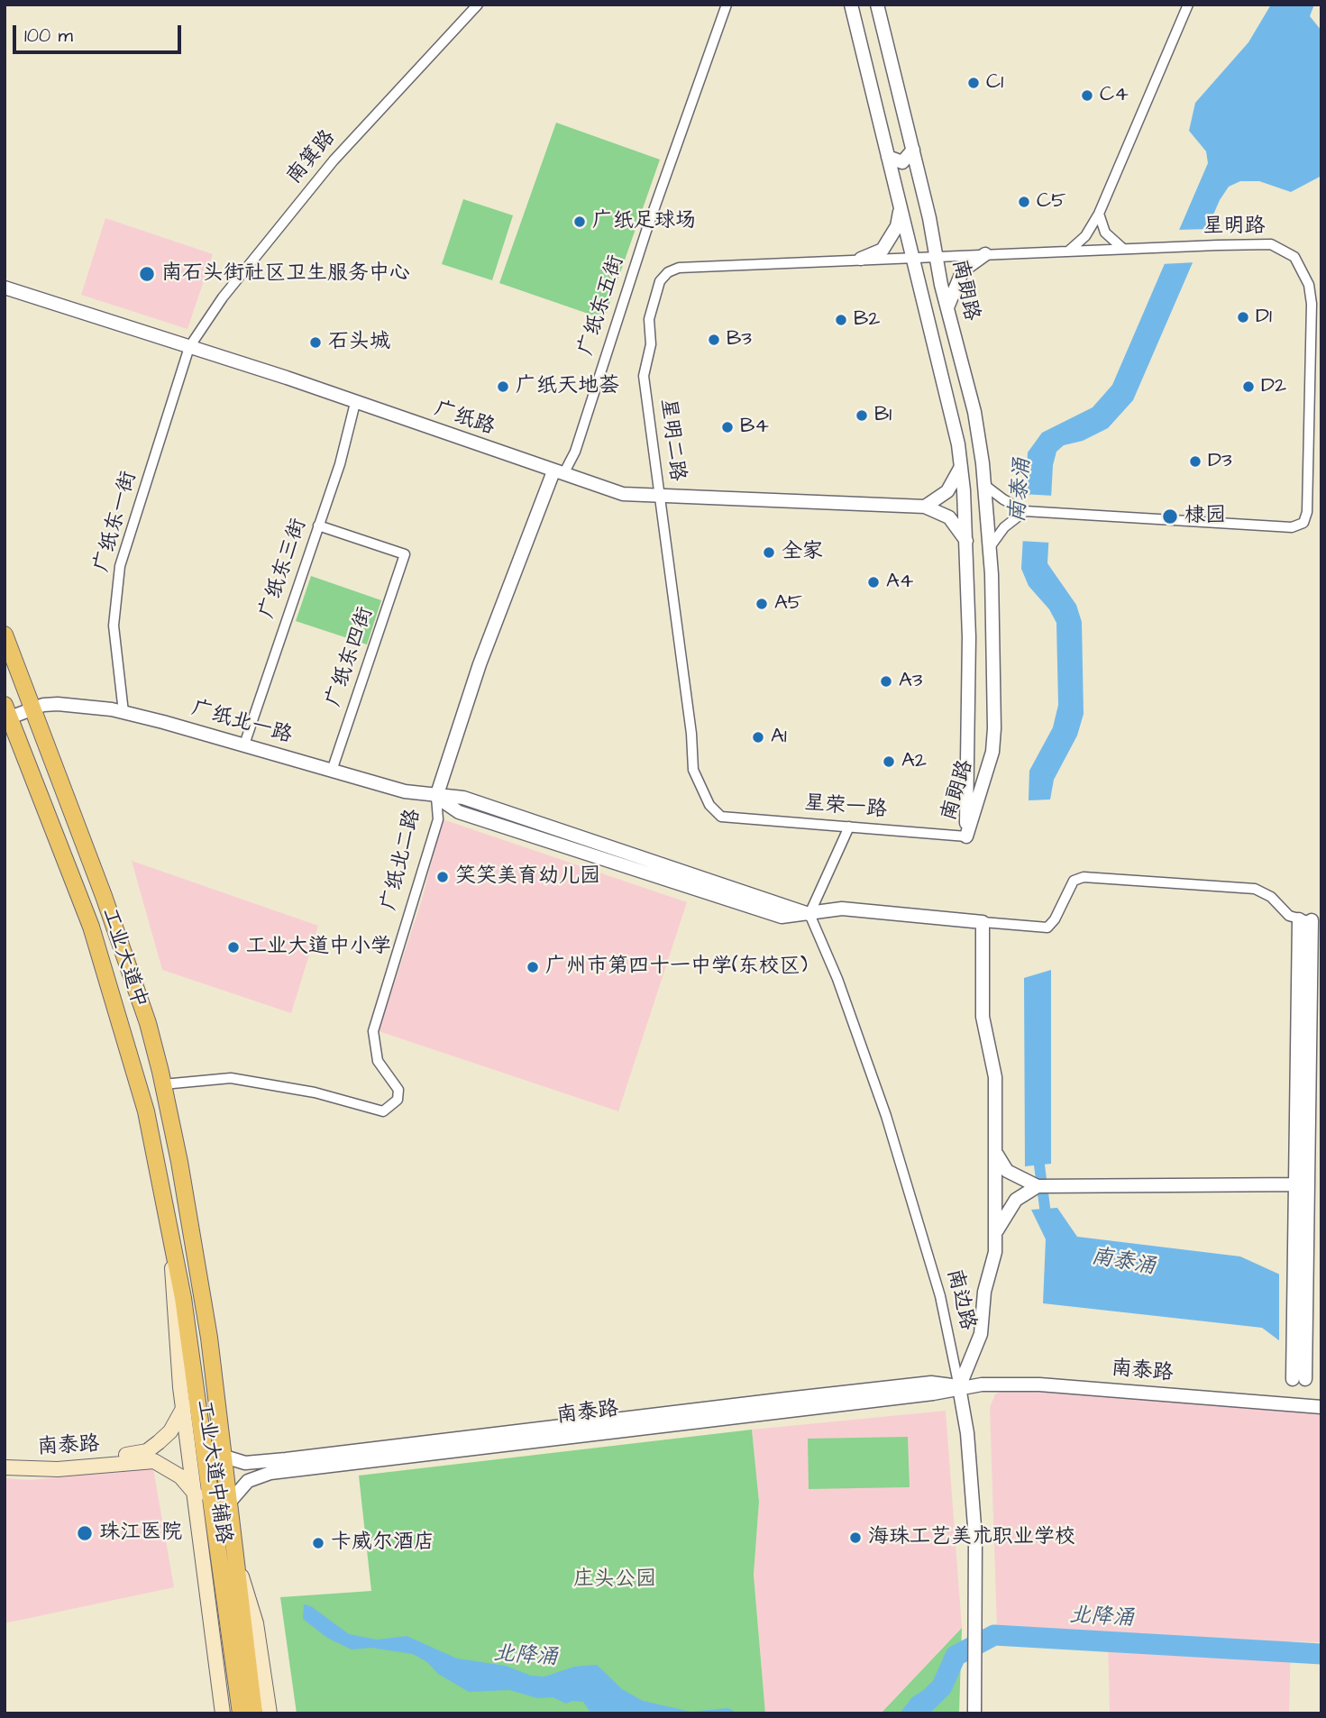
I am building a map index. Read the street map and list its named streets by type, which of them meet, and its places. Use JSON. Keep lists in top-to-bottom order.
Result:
{
  "streets": {
    "main road": ["工业大道中", "南泰路", "工业大道中辅路"],
    "street": [
      "南箕路",
      "星明路",
      "南朗路",
      "广纸东五街",
      "广纸路",
      "星明二路",
      "广纸东一街",
      "广纸东三街",
      "广纸东四街",
      "广纸北一路",
      "星荣一路",
      "广纸北二路",
      "南边路"
    ]
  },
  "crossings": [
    ["南箕路", "广纸路"],
    ["南箕路", "广纸东一街"],
    ["星明路", "南朗路"],
    ["星明路", "星明二路"],
    ["南朗路", "广纸路"],
    ["南朗路", "星明二路"],
    ["南朗路", "星荣一路"],
    ["广纸东五街", "广纸路"],
    ["广纸东五街", "广纸北二路"],
    ["广纸路", "星明二路"],
    ["广纸路", "广纸东一街"],
    ["广纸路", "广纸东三街"],
    ["广纸路", "广纸北二路"],
    ["星明二路", "星荣一路"],
    ["广纸东一街", "广纸北一路"],
    ["广纸东三街", "广纸东四街"],
    ["广纸东三街", "广纸北一路"],
    ["广纸东四街", "广纸北一路"],
    ["广纸北一路", "广纸北二路"],
    ["广纸北一路", "工业大道中"],
    ["工业大道中", "工业大道中辅路"],
    ["南边路", "南泰路"],
    ["南泰路", "工业大道中辅路"]
  ],
  "water": ["南泰涌", "北降涌"],
  "parks": ["庄头公园"],
  "places": [
    "C1",
    "C4",
    "C5",
    "广纸足球场",
    "南石头街社区卫生服务中心",
    "D1",
    "B2",
    "B3",
    "石头城",
    "广纸天地荟",
    "D2",
    "B1",
    "B4",
    "D3",
    "棣园",
    "全家",
    "A4",
    "A5",
    "A3",
    "A1",
    "A2",
    "笑笑美育幼儿园",
    "工业大道中小学",
    "广州市第四十一中学(东校区)",
    "珠江医院",
    "海珠工艺美术职业学校",
    "卡威尔酒店"
  ],
  "scale_bar": "100 m"
}
